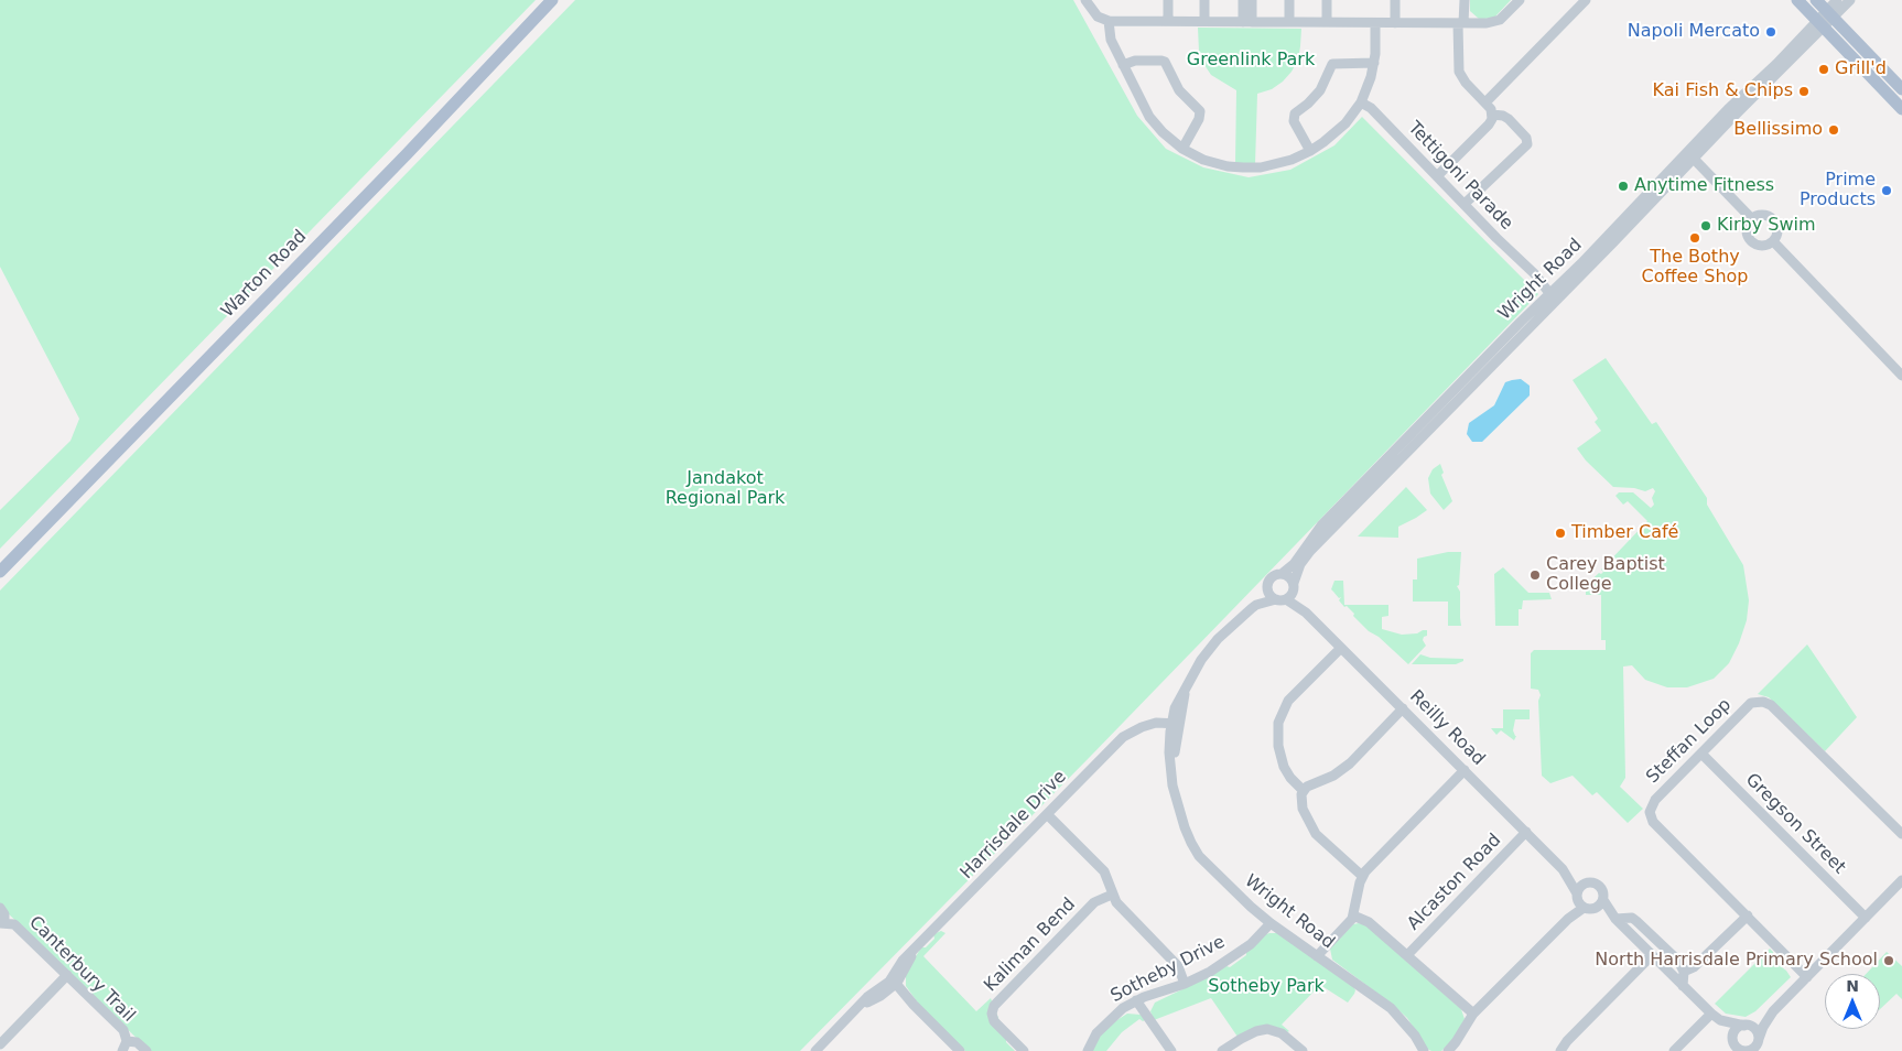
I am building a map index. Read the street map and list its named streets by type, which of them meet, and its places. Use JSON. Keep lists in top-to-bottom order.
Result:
{
  "streets": {
    "main road": ["Warton Road"],
    "street": [
      "Tettigoni Parade",
      "Wright Road",
      "Reilly Road",
      "Steffan Loop",
      "Gregson Street",
      "Harrisdale Drive",
      "Alcaston Road",
      "Kaliman Bend",
      "Canterbury Trail",
      "Sotheby Drive"
    ]
  },
  "crossings": [
    ["Tettigoni Parade", "Wright Road"],
    ["Wright Road", "Reilly Road"],
    ["Wright Road", "Harrisdale Drive"],
    ["Wright Road", "Sotheby Drive"],
    ["Reilly Road", "Alcaston Road"],
    ["Steffan Loop", "Gregson Street"]
  ],
  "parks": ["Greenlink Park", "Jandakot Regional Park", "Sotheby Park"],
  "places": [
    "Napoli Mercato",
    "Grill'd",
    "Kai Fish & Chips",
    "Bellissimo",
    "Anytime Fitness",
    "Prime Products",
    "Kirby Swim",
    "The Bothy Coffee Shop",
    "Timber Café",
    "Carey Baptist College",
    "North Harrisdale Primary School"
  ],
  "north": "top"
}
